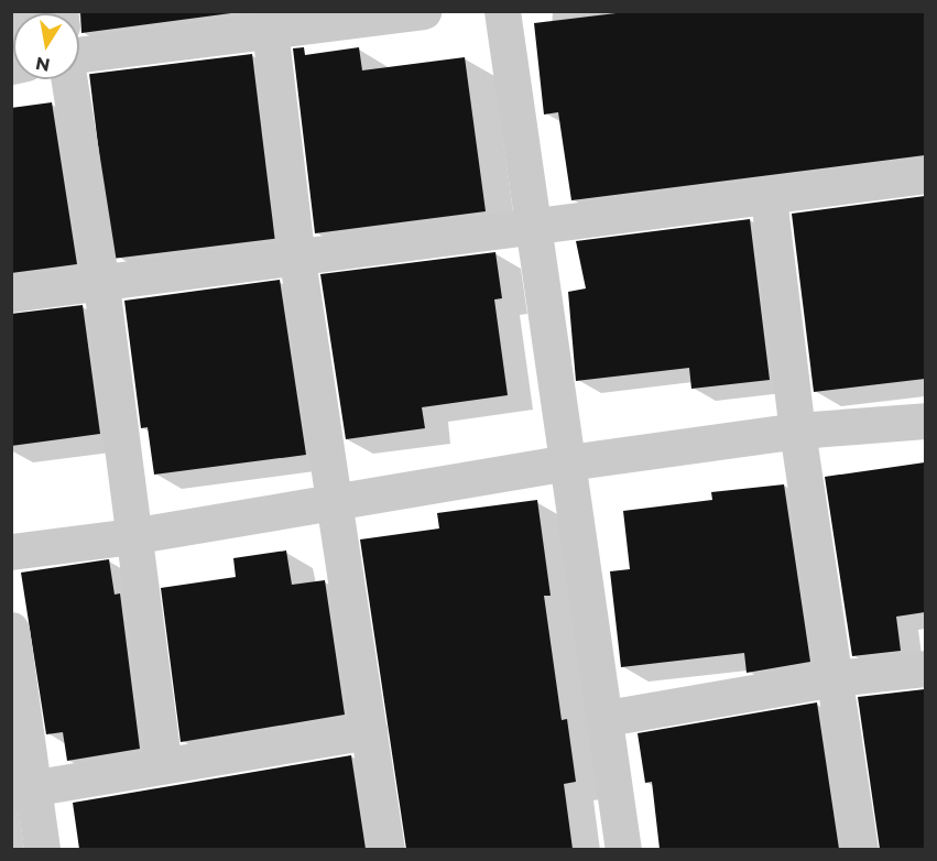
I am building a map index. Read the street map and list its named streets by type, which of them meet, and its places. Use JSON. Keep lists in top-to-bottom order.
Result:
{
  "north": "bottom"
}
